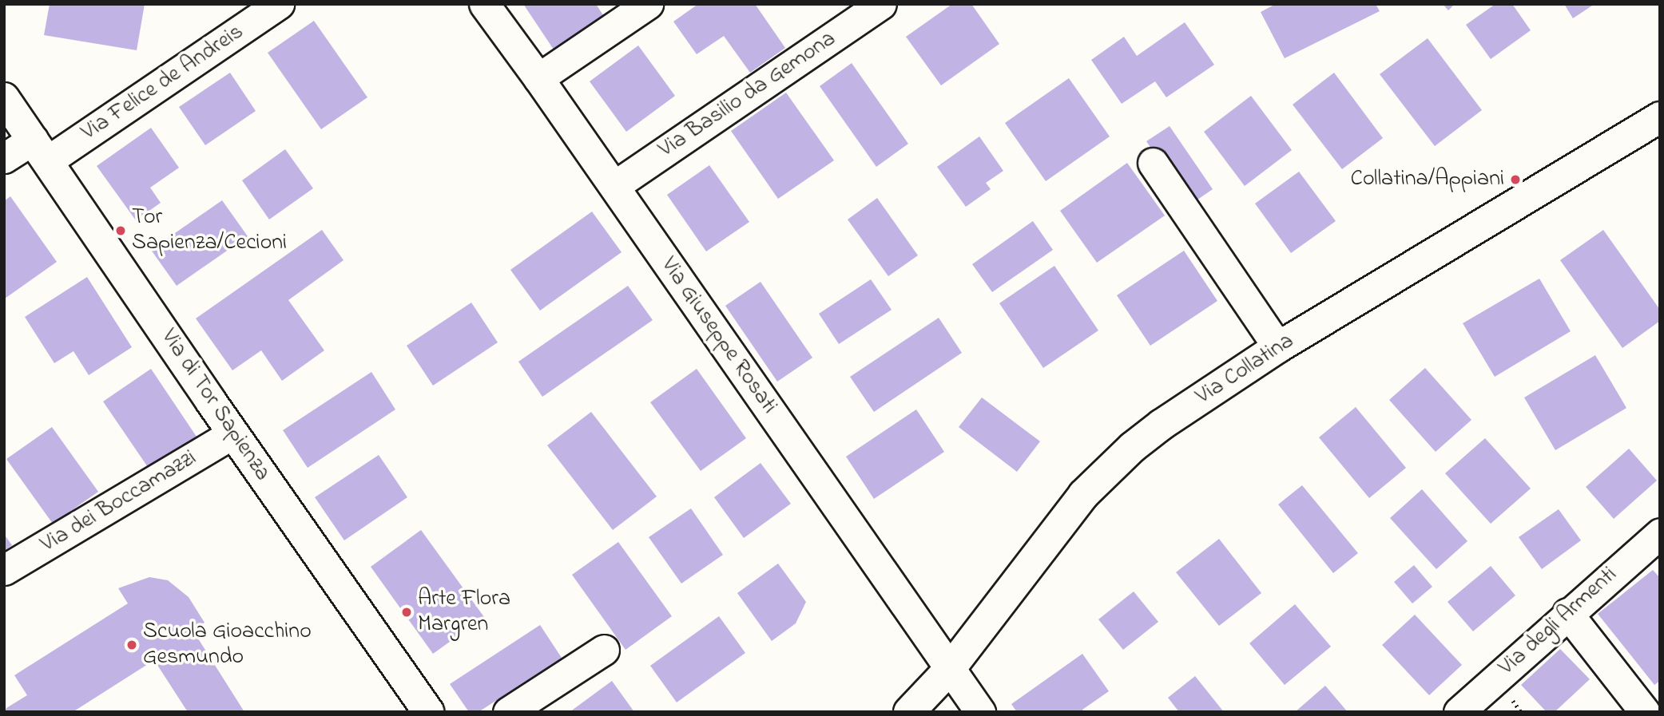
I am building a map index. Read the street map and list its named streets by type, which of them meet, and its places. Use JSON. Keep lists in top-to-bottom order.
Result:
{
  "streets": {
    "street": [
      "Via Felice de Andreis",
      "Via Basilio da Gemona",
      "Via Giuseppe Rosati",
      "Via Collatina",
      "Via di Tor Sapienza",
      "Via dei Boccamazzi",
      "Via degli Armenti"
    ]
  },
  "crossings": [
    ["Via Felice de Andreis", "Via di Tor Sapienza"],
    ["Via Basilio da Gemona", "Via Giuseppe Rosati"],
    ["Via Giuseppe Rosati", "Via Collatina"],
    ["Via di Tor Sapienza", "Via dei Boccamazzi"]
  ],
  "places": [
    "Collatina/Appiani",
    "Tor Sapienza/Cecioni",
    "Arte Flora Margren",
    "Scuola Gioacchino Gesmundo"
  ]
}
